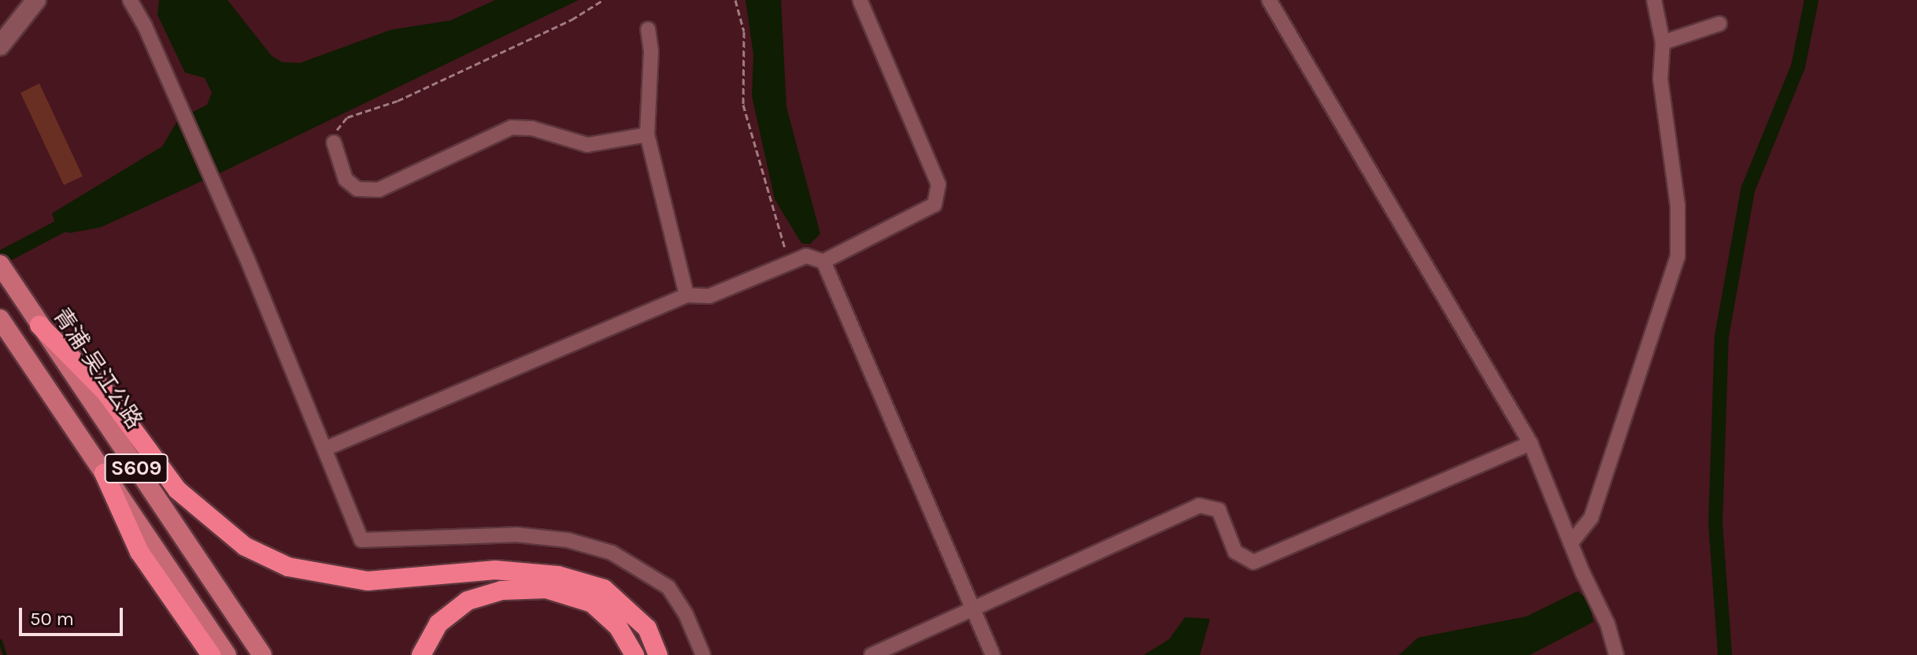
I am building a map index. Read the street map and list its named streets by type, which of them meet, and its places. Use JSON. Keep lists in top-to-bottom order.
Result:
{
  "streets": {
    "main road": ["青浦-吴江公路", "S609"]
  },
  "scale_bar": "50 m"
}
